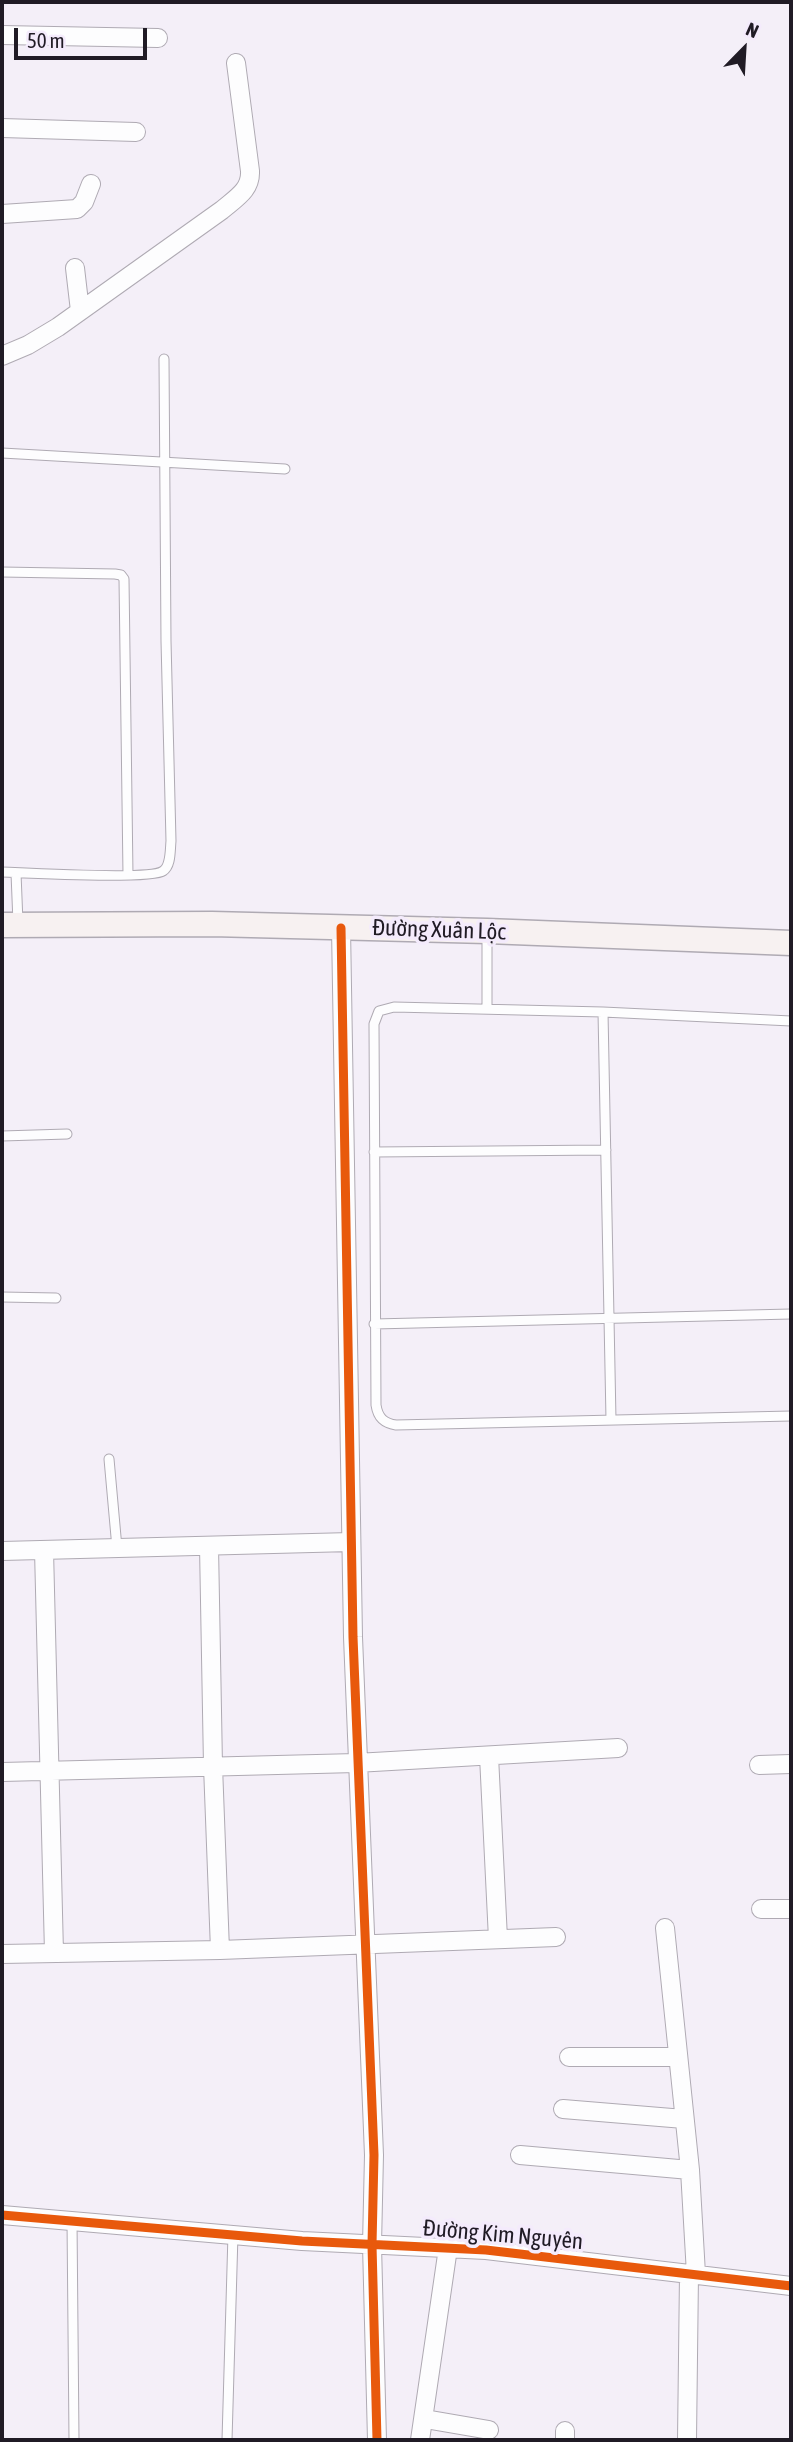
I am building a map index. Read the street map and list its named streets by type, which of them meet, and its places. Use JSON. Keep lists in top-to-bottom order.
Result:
{
  "streets": {
    "street": ["Đường Xuân Lộc", "Đường Kim Nguyên"]
  },
  "scale_bar": "50 m",
  "north": "top right"
}
